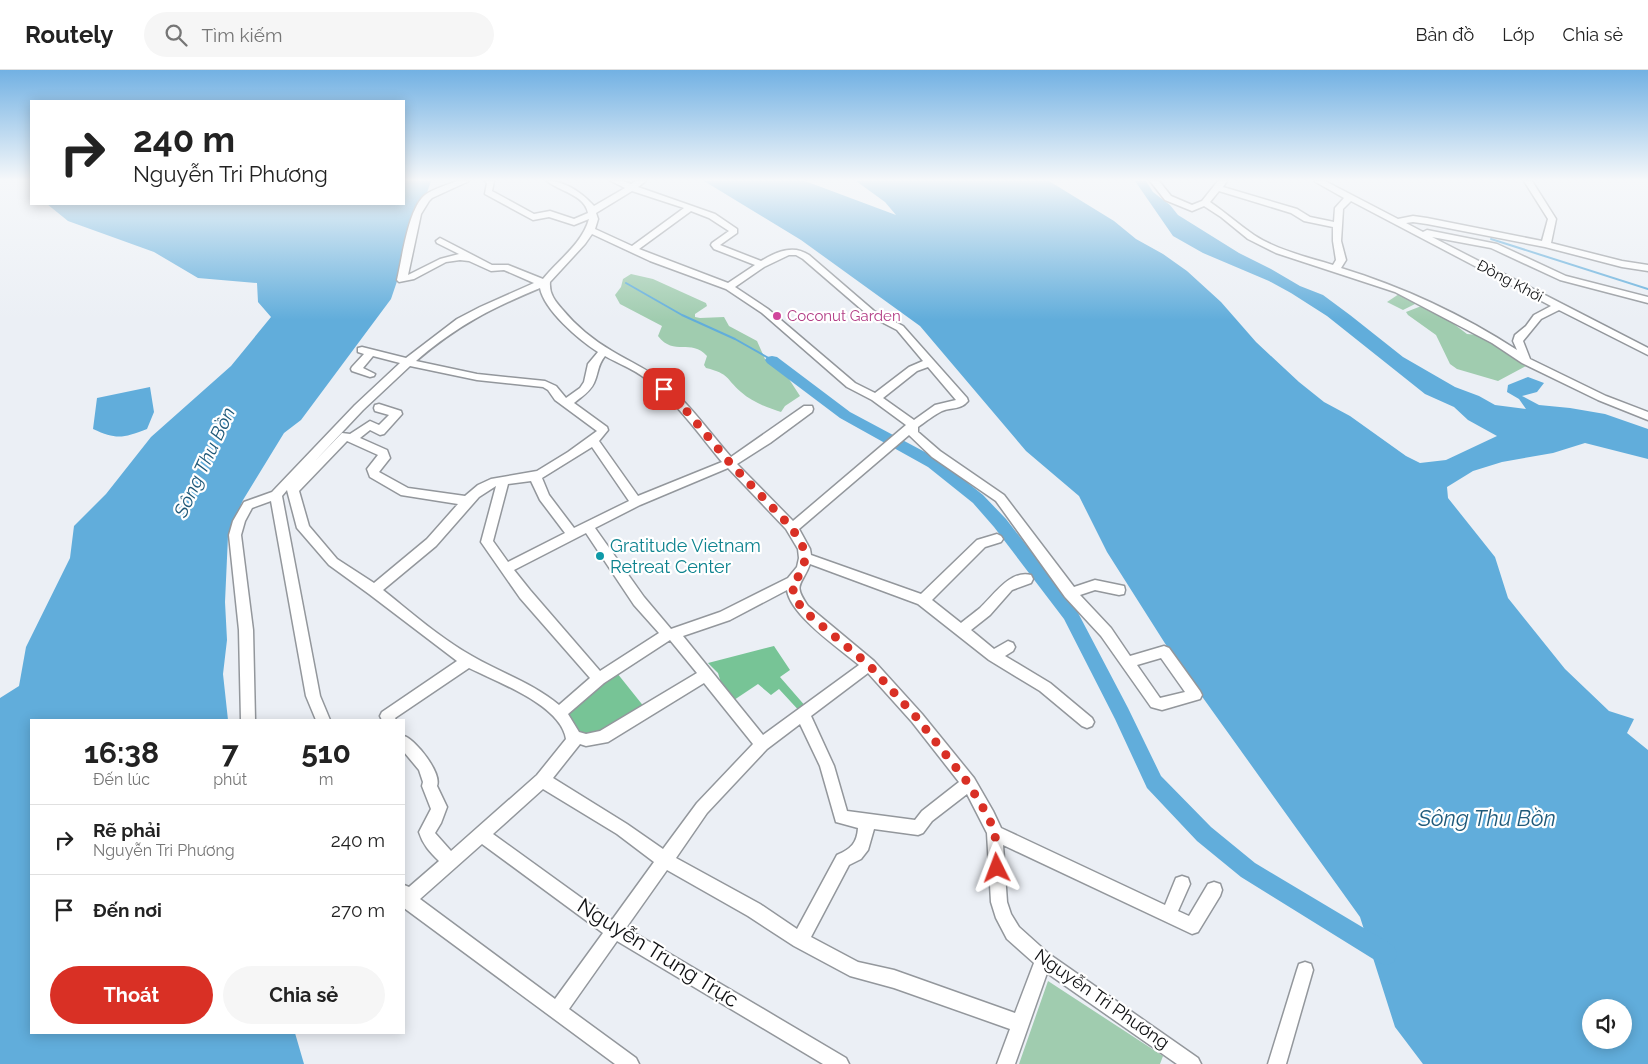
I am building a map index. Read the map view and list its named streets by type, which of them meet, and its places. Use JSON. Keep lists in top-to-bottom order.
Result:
{
  "streets": {
    "street": ["Đồng Khởi", "Nguyễn Trung Trực", "Nguyễn Tri Phương"]
  },
  "water": ["Sông Thu Bồn"],
  "places": ["Coconut Garden", "Gratitude Vietnam Retreat Center"],
  "page": {
    "header": "Routely",
    "search": "Tìm kiếm",
    "nav": ["Bản đồ", "Lớp", "Chia sẻ"],
    "turn": ["240 m", "Nguyễn Tri Phương"],
    "eta": [
      "16:38",
      "Đến lúc",
      "7",
      "phút",
      "510",
      "m"
    ],
    "list": [
      {
        "name": "Rẽ phải",
        "note": "Nguyễn Tri Phương",
        "value": "240 m"
      },
      {
        "name": "Đến nơi",
        "value": "270 m"
      }
    ],
    "buttons": ["Thoát", "Chia sẻ"]
  }
}
